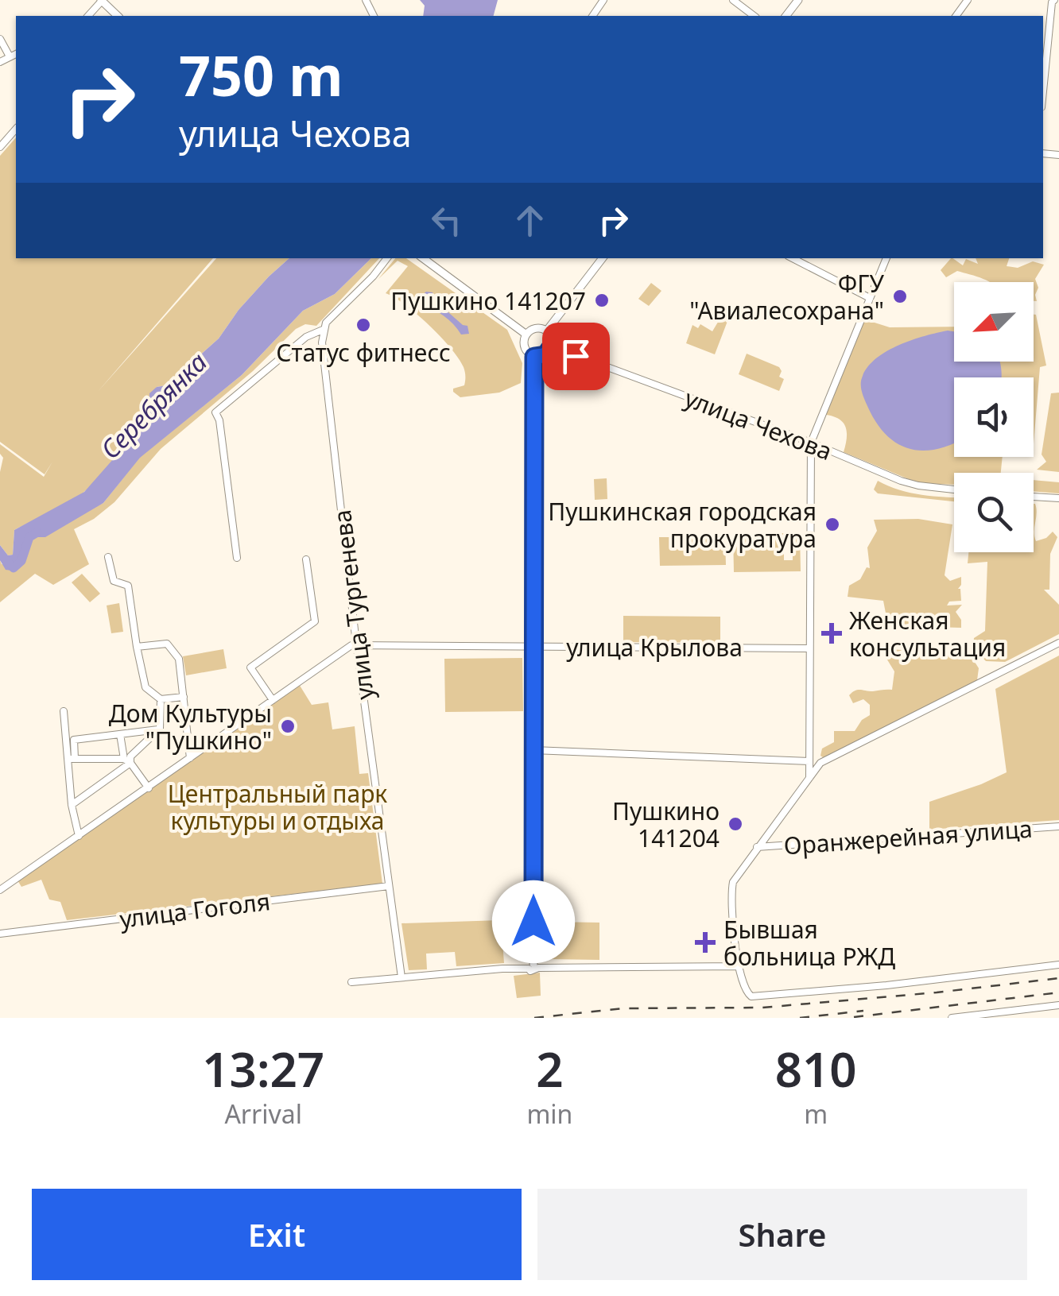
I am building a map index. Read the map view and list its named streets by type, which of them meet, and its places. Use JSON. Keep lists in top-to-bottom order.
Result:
{
  "streets": {
    "street": [
      "улица Чехова",
      "улица Тургенева",
      "улица Крылова",
      "Оранжерейная улица",
      "улица Гоголя"
    ]
  },
  "crossings": [
    ["улица Тургенева", "улица Крылова"],
    ["улица Тургенева", "улица Гоголя"]
  ],
  "water": ["Серебрянка"],
  "parks": ["Центральный парк культуры и отдыха"],
  "places": {
    "other": [
      "ФГУ \"Авиалесохрана\"",
      "Пушкино 141207",
      "Статус фитнесс",
      "Пушкинская городская прокуратура",
      "Дом Культуры \"Пушкино\"",
      "Пушкино 141204"
    ],
    "health": ["Женская консультация", "Бывшая больница РЖД"]
  },
  "north": "bottom left",
  "page": {
    "turn": ["750 m", "улица Чехова"],
    "eta": [
      "13:27",
      "Arrival",
      "2",
      "min",
      "810",
      "m"
    ],
    "buttons": ["Exit", "Share"]
  }
}
